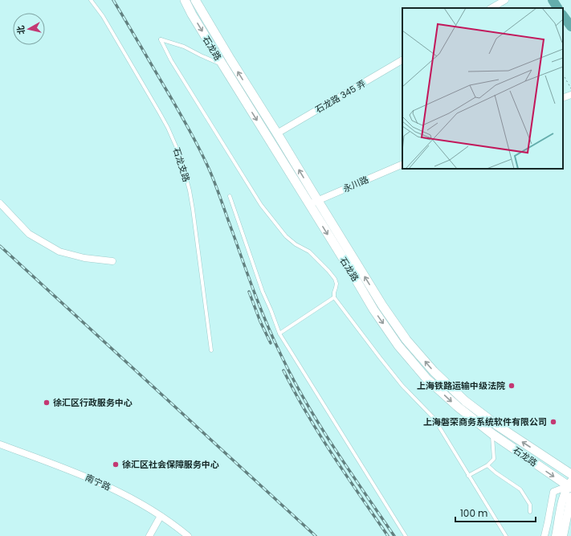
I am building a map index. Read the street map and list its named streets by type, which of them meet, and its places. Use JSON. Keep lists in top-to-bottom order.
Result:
{
  "streets": {
    "main road": ["石龙路"],
    "street": ["石龙路 345 弄", "永川路", "南宁路"],
    "lane": ["石龙支路"]
  },
  "crossings": [
    ["石龙路", "石龙路 345 弄"],
    ["石龙路", "永川路"]
  ],
  "places": [
    "上海铁路运输中级法院",
    "徐汇区行政服务中心",
    "上海磐荣商务系统软件有限公司",
    "徐汇区社会保障服务中心"
  ],
  "scale_bar": "100 m",
  "north": "left"
}
